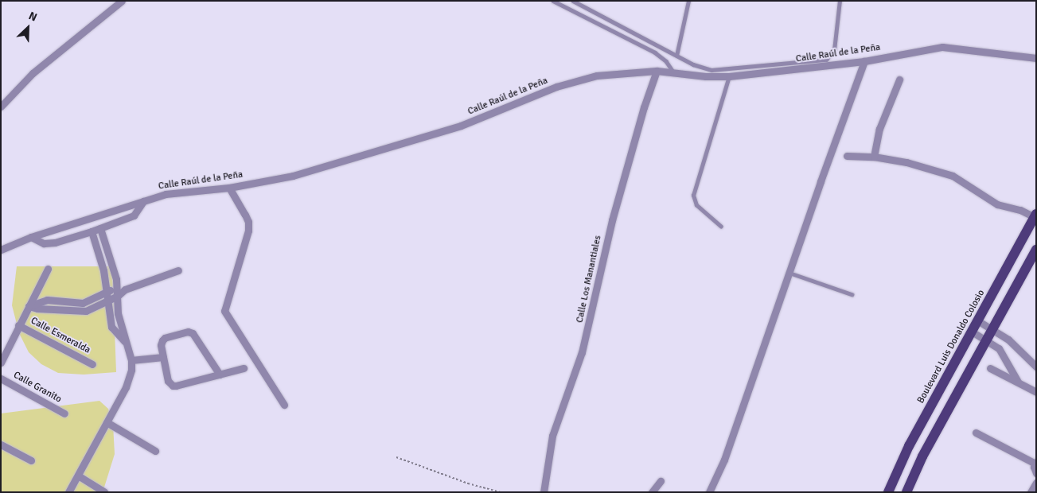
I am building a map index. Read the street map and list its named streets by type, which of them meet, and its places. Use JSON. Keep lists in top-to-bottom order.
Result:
{
  "streets": {
    "main road": ["Boulevard Luis Donaldo Colosio"],
    "street": [
      "Calle Raúl de la Peña",
      "Calle Los Manantiales",
      "Calle Esmeralda",
      "Calle Granito"
    ]
  },
  "crossings": [
    ["Calle Raúl de la Peña", "Calle Los Manantiales"]
  ],
  "north": "top right"
}
